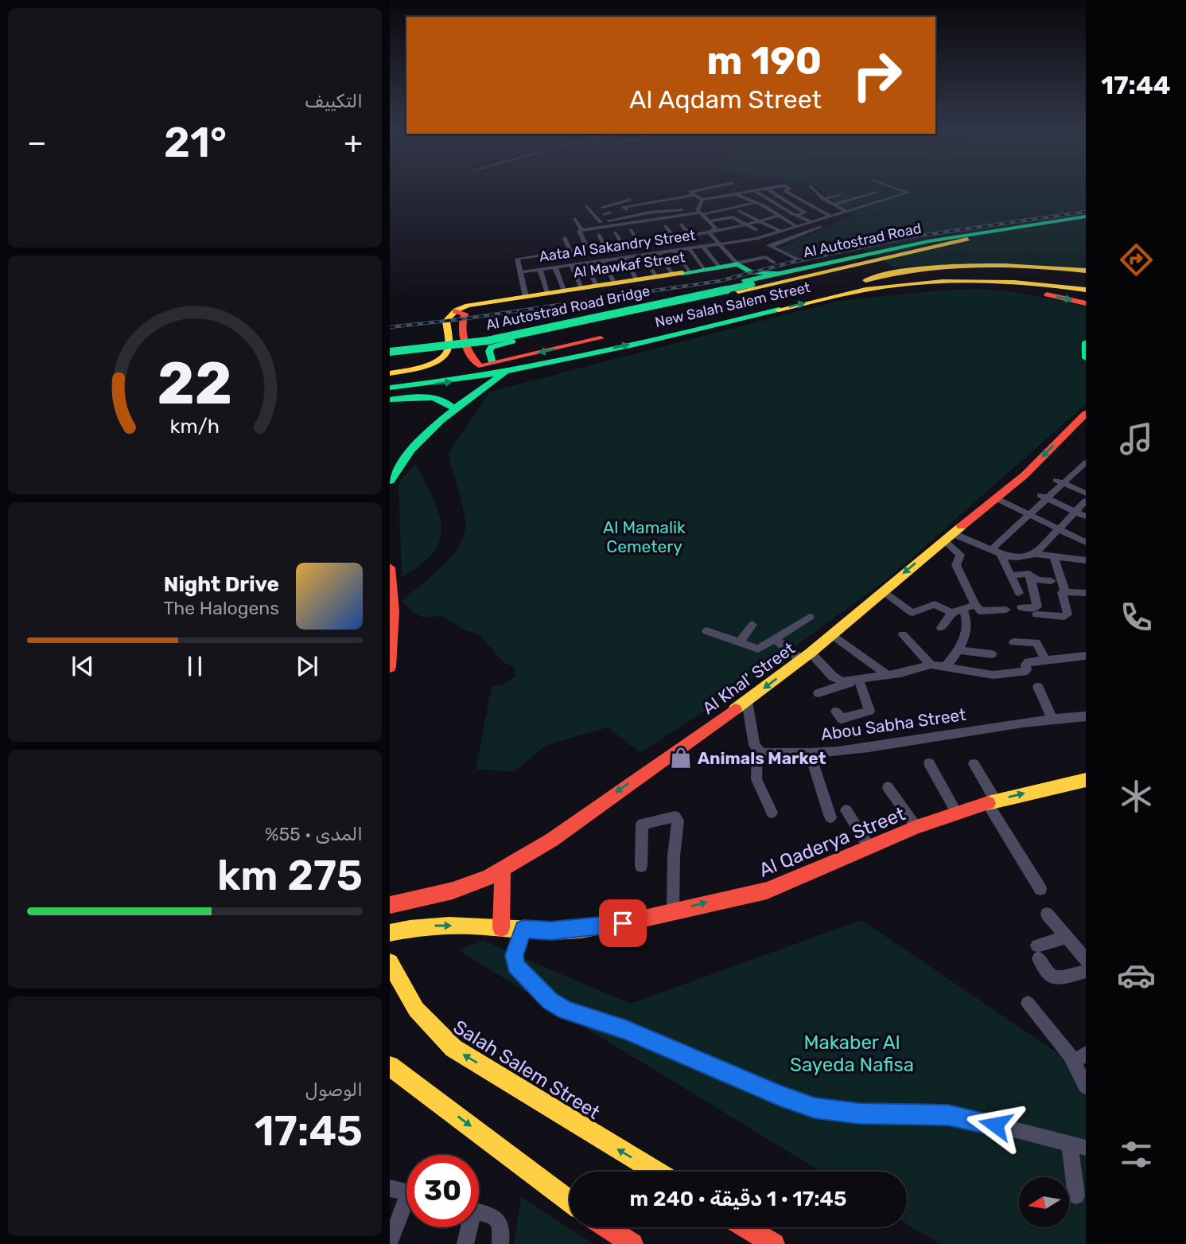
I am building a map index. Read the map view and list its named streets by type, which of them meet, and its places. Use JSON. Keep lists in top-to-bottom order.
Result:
{
  "streets": {
    "main road": [
      "Al Autostrad Road",
      "Al Mawkaf Street",
      "New Salah Salem Street",
      "Al Autostrad Road Bridge",
      "Al Khal' Street",
      "Al Qaderya Street",
      "Salah Salem Street"
    ],
    "street": ["Aata Al Sakandry Street", "Abou Sabha Street"]
  },
  "crossings": [
    ["Al Autostrad Road", "Al Autostrad Road Bridge"]
  ],
  "one_way": ["Al Khal' Street", "Al Qaderya Street"],
  "parks": ["Al Mamalik Cemetery", "Makaber Al Sayeda Nafisa"],
  "places": {
    "shop": ["Animals Market"]
  },
  "north": "left",
  "page": {
    "tabs": "17:44",
    "tile": [
      "التكييف",
      ["المدى · 55%", "275 km"],
      ["الوصول", "17:45"]
    ],
    "turn": ["190 m", "Al Aqdam Street"],
    "heat": ["−", "21°", "+"],
    "song": ["Night Drive", "The Halogens"],
    "limit": "30",
    "trip": "17:45 · 1 دقيقة · 240 m",
    "gauge": ["22", "km/h"]
  }
}
